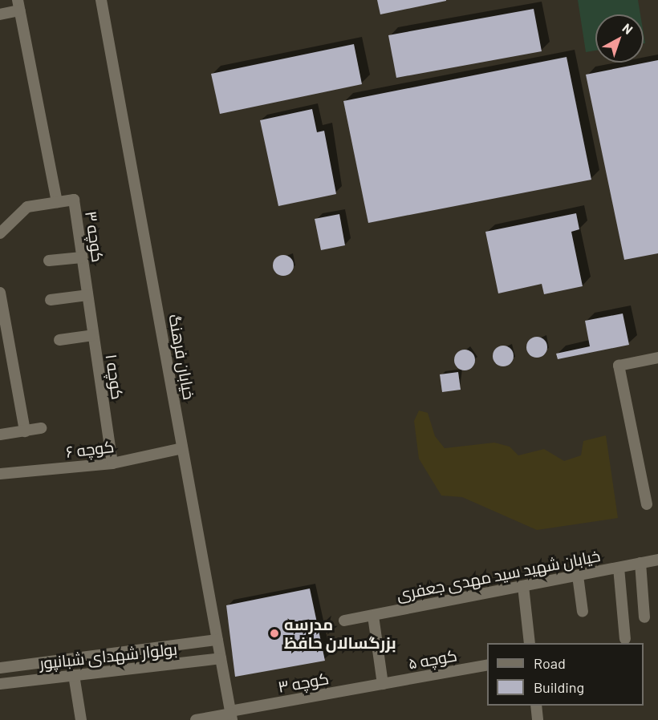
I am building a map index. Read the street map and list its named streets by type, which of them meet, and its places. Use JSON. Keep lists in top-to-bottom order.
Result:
{
  "streets": {
    "street": [
      "کوچه ۳",
      "خیابان فرهنگ",
      "کوچه ۱",
      "کوچه ۶",
      "خیابان شهید سید مهدی جعفری",
      "بولوار شهدای شبانپور",
      "کوچه ۵"
    ]
  },
  "crossings": [
    ["کوچه ۳", "خیابان فرهنگ"],
    ["کوچه ۳", "کوچه ۱"],
    ["کوچه ۳", "کوچه ۵"],
    ["خیابان فرهنگ", "کوچه ۶"],
    ["خیابان فرهنگ", "بولوار شهدای شبانپور"],
    ["کوچه ۱", "کوچه ۶"]
  ],
  "places": ["مدرسه بزرگسالان حافظ"],
  "legend": ["Road", "Building"],
  "north": "top right"
}
